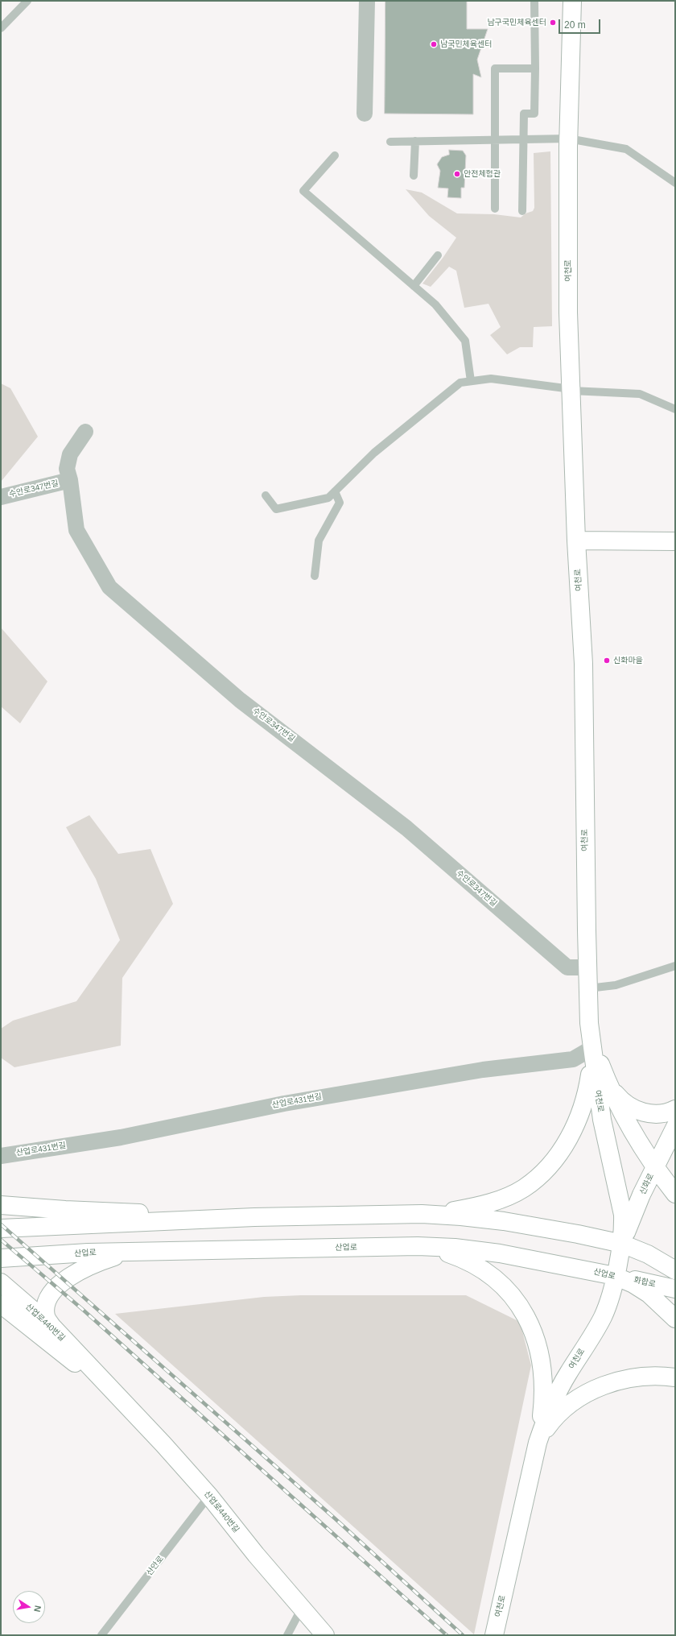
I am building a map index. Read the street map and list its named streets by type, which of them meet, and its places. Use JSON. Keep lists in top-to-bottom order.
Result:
{
  "streets": {
    "main road": [
      "여천로",
      "신화로",
      "산업로",
      "화합로",
      "산업로440번길"
    ],
    "street": ["수안로347번길", "산업로431번길"],
    "lane": ["산안로"]
  },
  "crossings": [
    ["여천로", "수안로347번길"],
    ["여천로", "산업로431번길"],
    ["여천로", "신화로"],
    ["여천로", "산업로"],
    ["여천로", "화합로"],
    ["산업로", "화합로"],
    ["산업로440번길", "산안로"]
  ],
  "places": [
    "남구국민체육센터",
    "남국민체육센터",
    "안전체험관",
    "신화마을"
  ],
  "scale_bar": "20 m",
  "north": "right"
}
